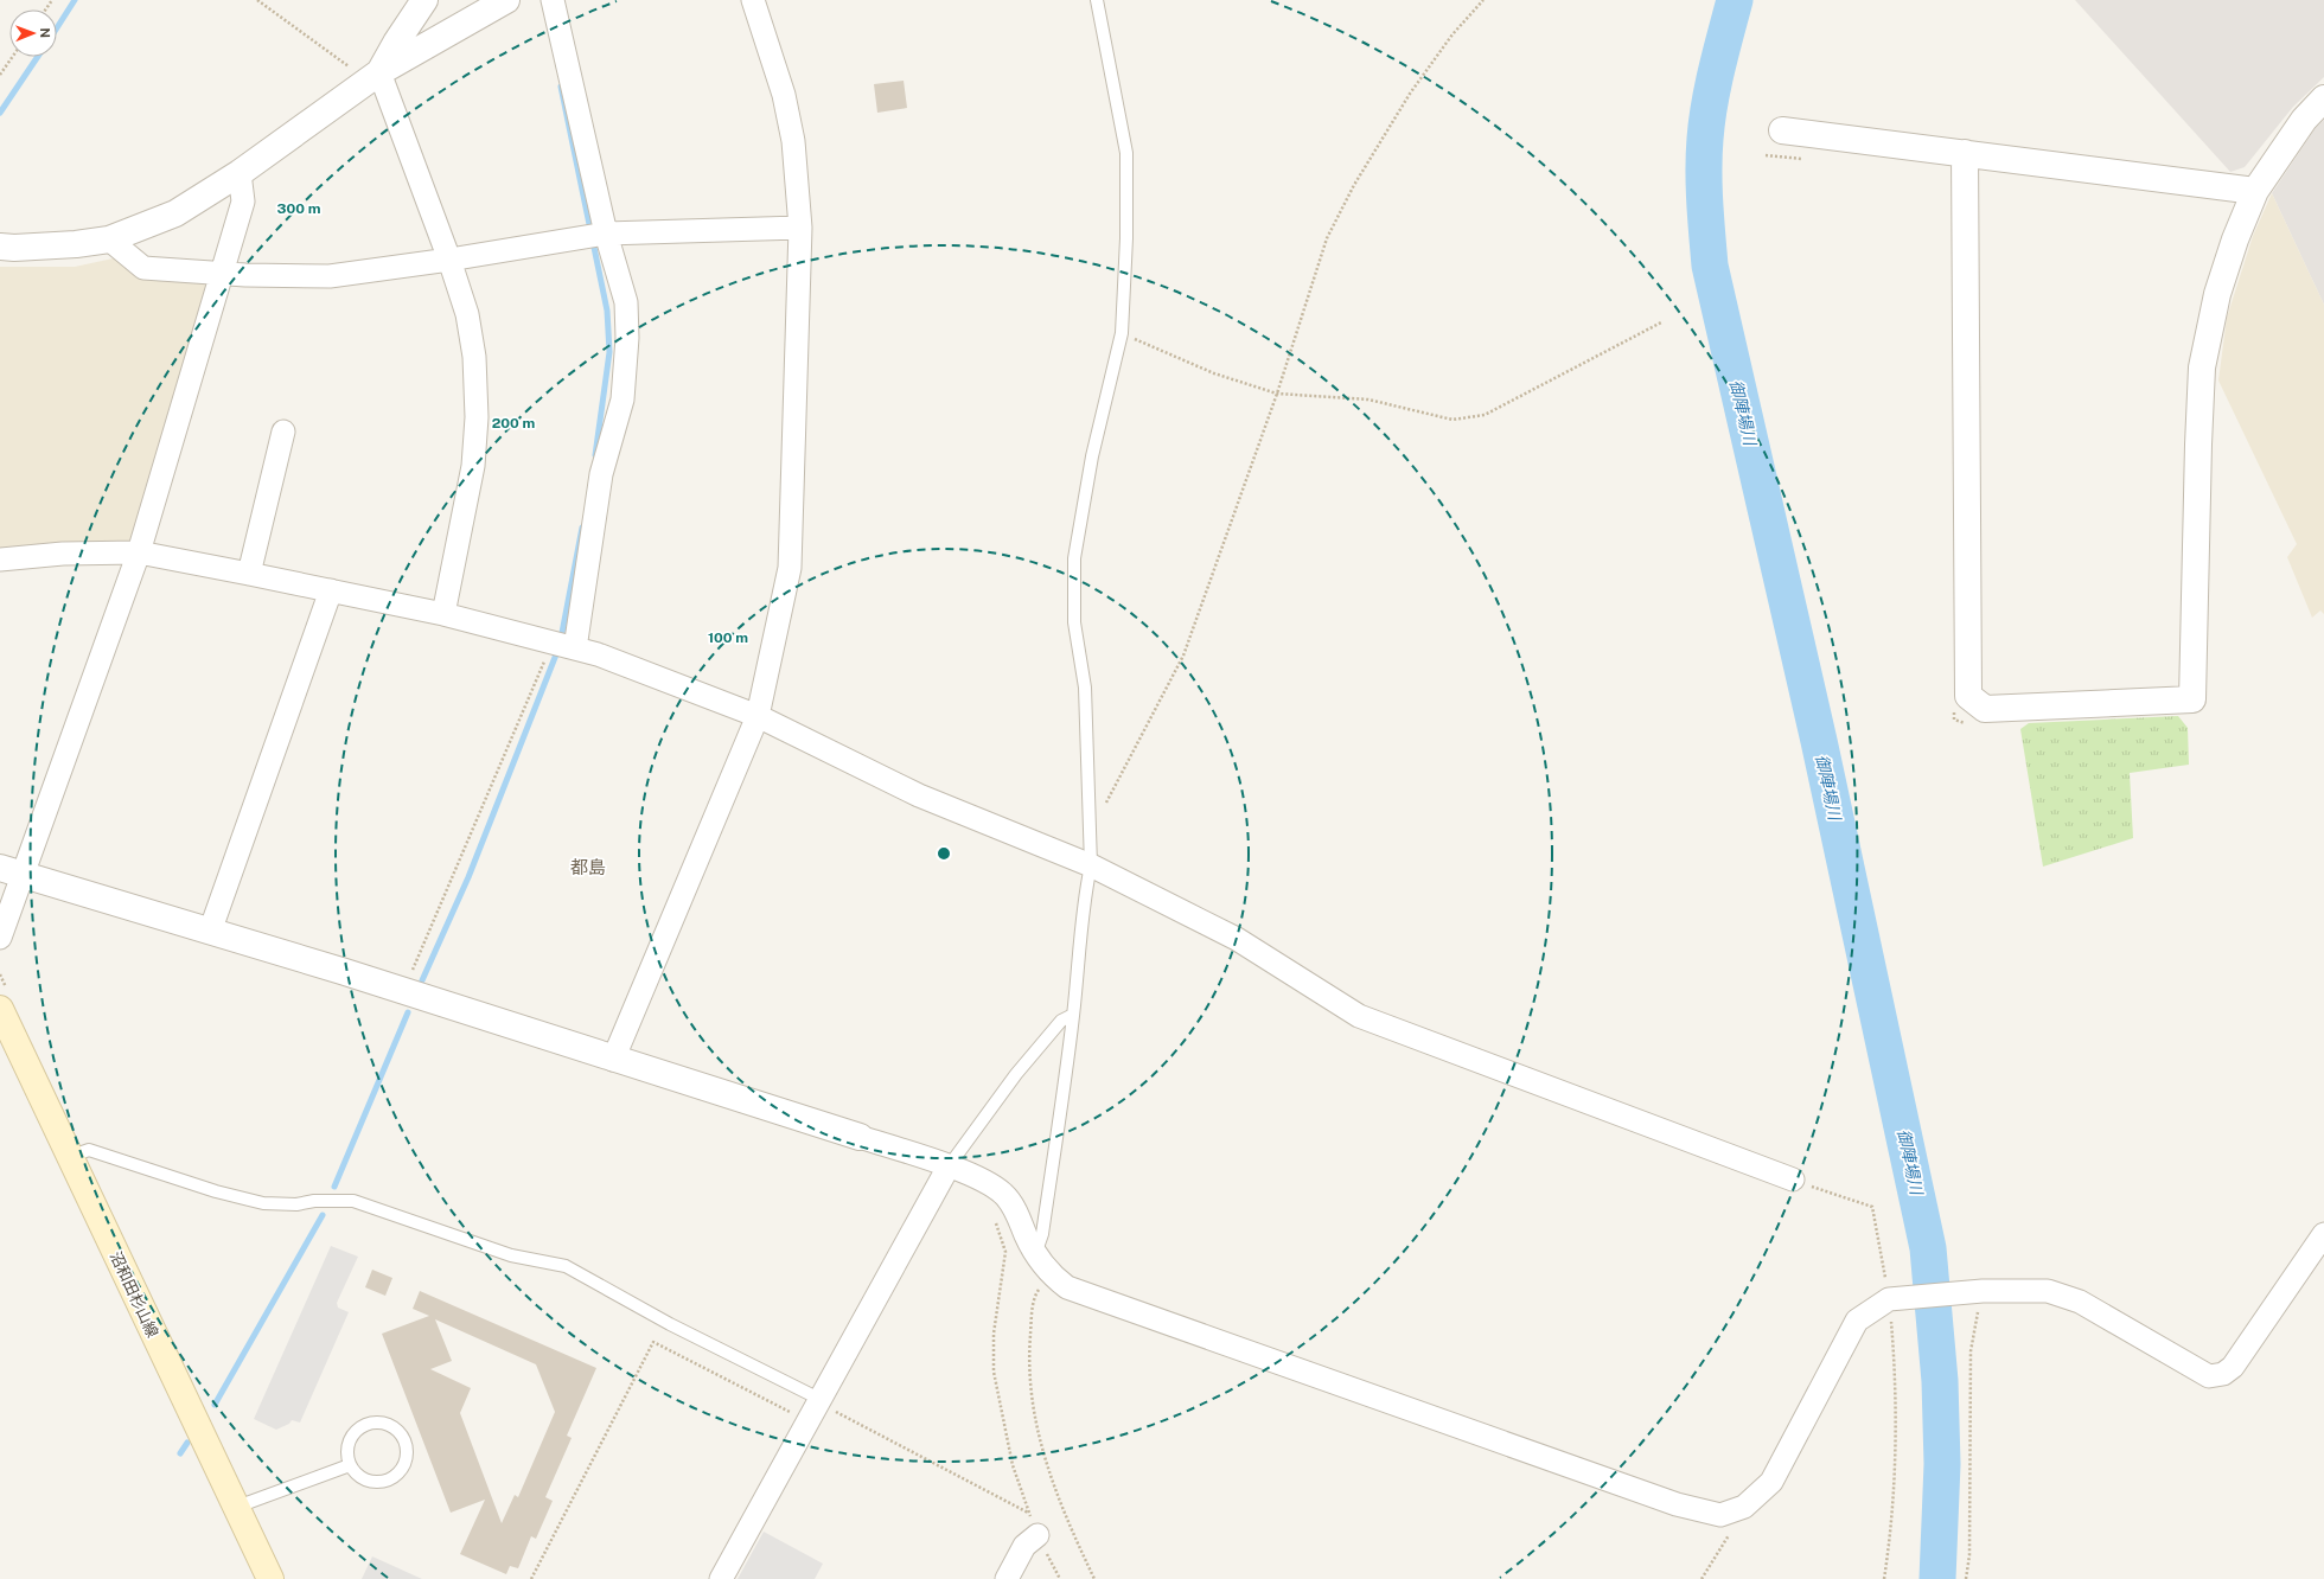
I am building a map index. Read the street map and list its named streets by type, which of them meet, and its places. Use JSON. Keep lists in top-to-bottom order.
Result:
{
  "streets": {
    "main road": ["沼和田杉山線"]
  },
  "districts": ["都島"],
  "water": ["御陣場川"],
  "north": "right",
  "rings": ["300 m", "200 m", "100 m"]
}
